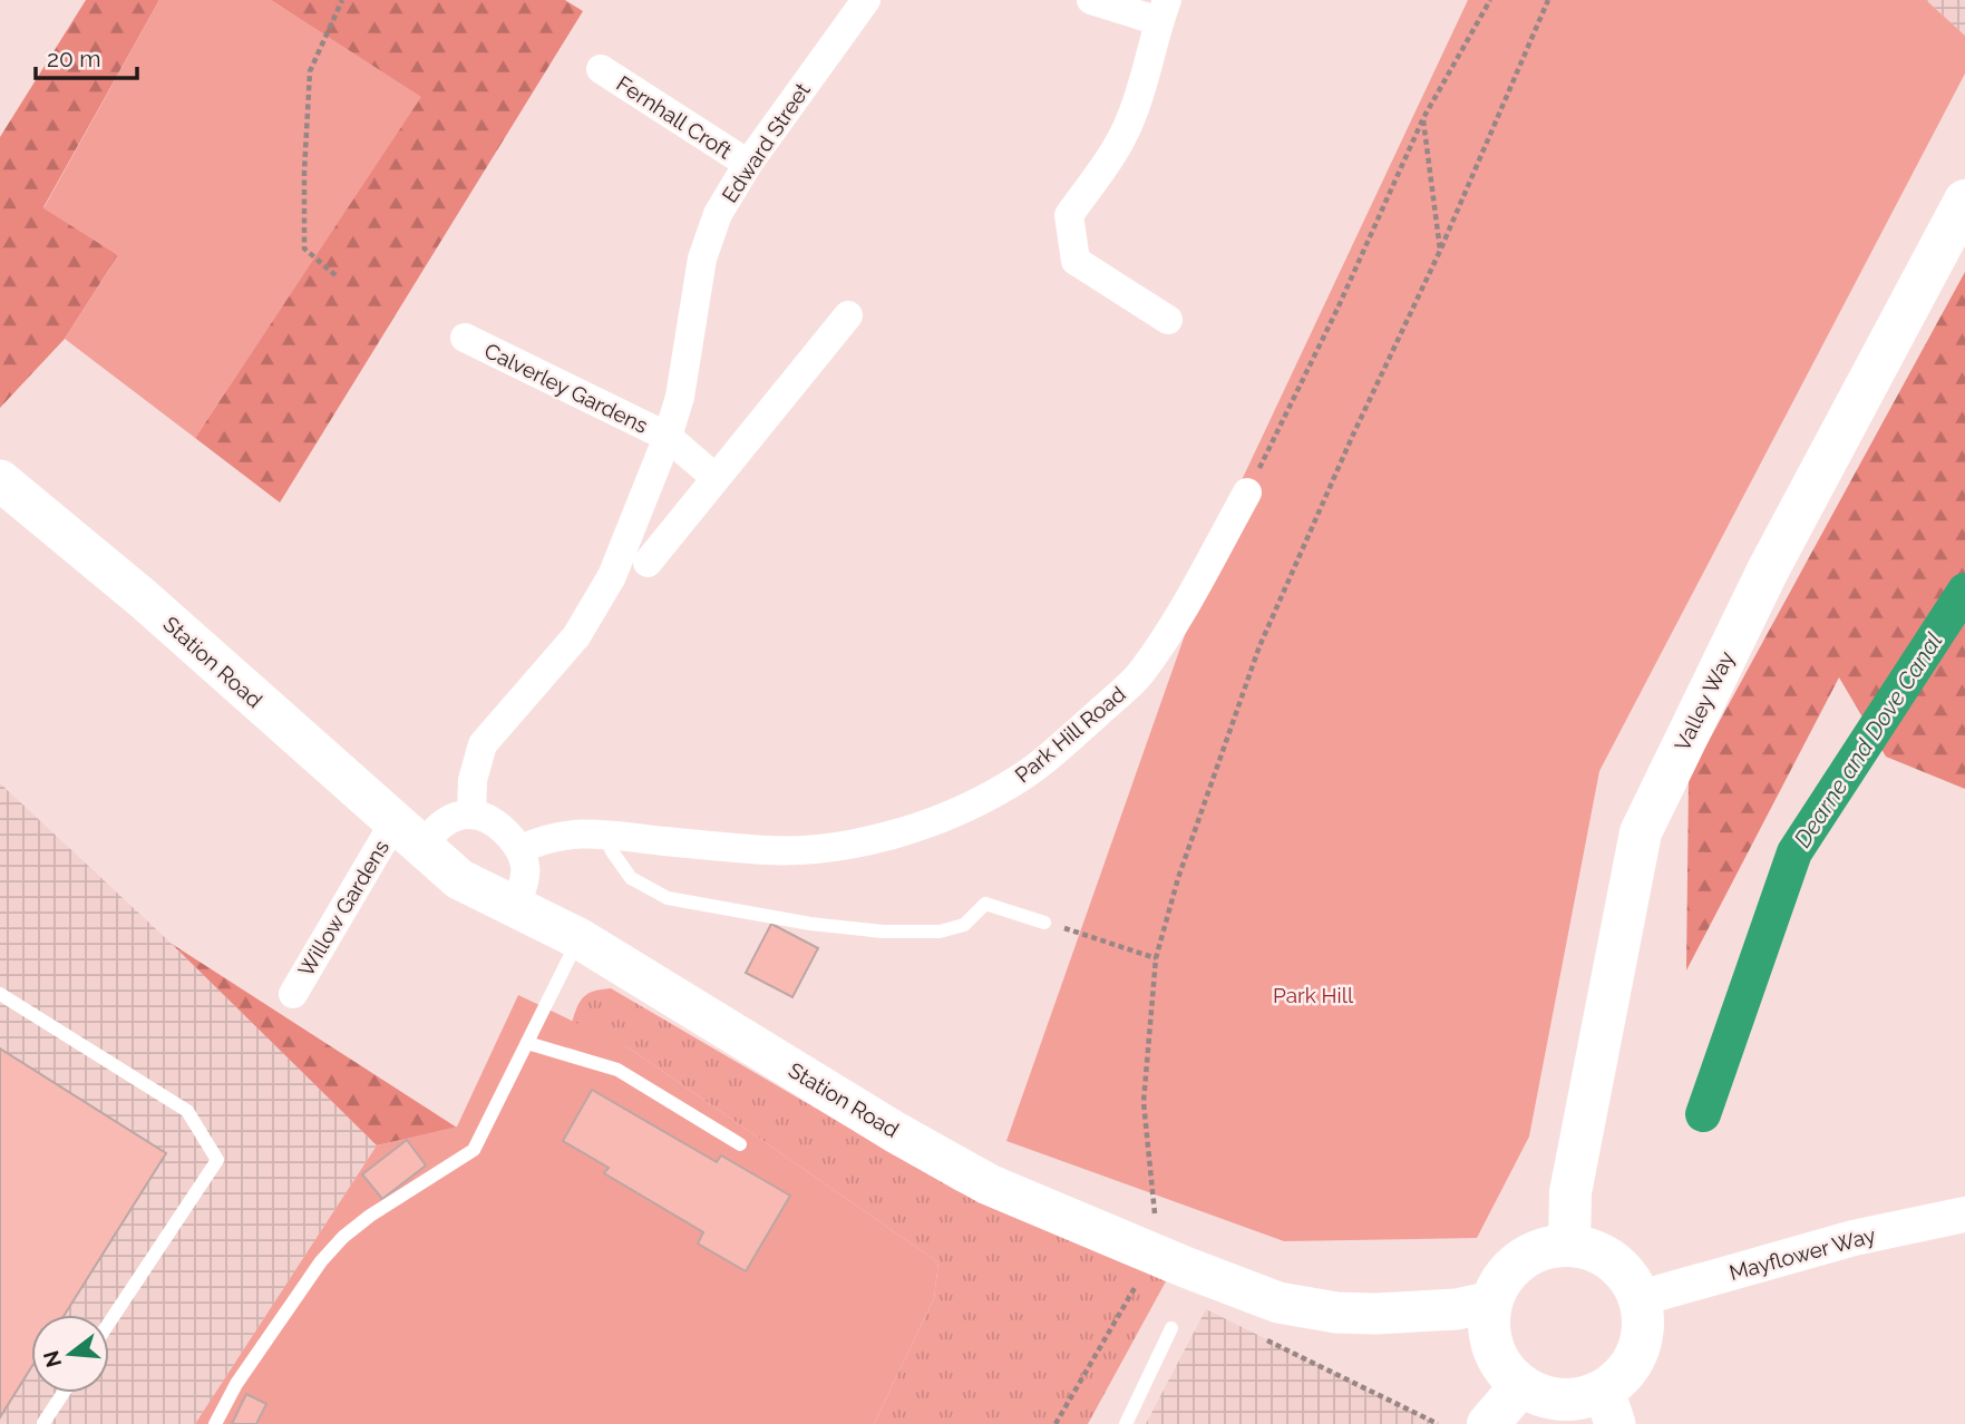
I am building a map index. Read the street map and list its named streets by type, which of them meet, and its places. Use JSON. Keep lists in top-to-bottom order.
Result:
{
  "streets": {
    "main road": ["Station Road", "Valley Way"],
    "street": [
      "Fernhall Croft",
      "Edward Street",
      "Calverley Gardens",
      "Park Hill Road",
      "Willow Gardens",
      "Mayflower Way"
    ]
  },
  "crossings": [
    ["Fernhall Croft", "Edward Street"],
    ["Edward Street", "Calverley Gardens"],
    ["Station Road", "Valley Way"],
    ["Station Road", "Willow Gardens"],
    ["Station Road", "Mayflower Way"],
    ["Valley Way", "Mayflower Way"]
  ],
  "water": ["Dearne and Dove Canal"],
  "parks": ["Park Hill"],
  "scale_bar": "20 m",
  "north": "left"
}
